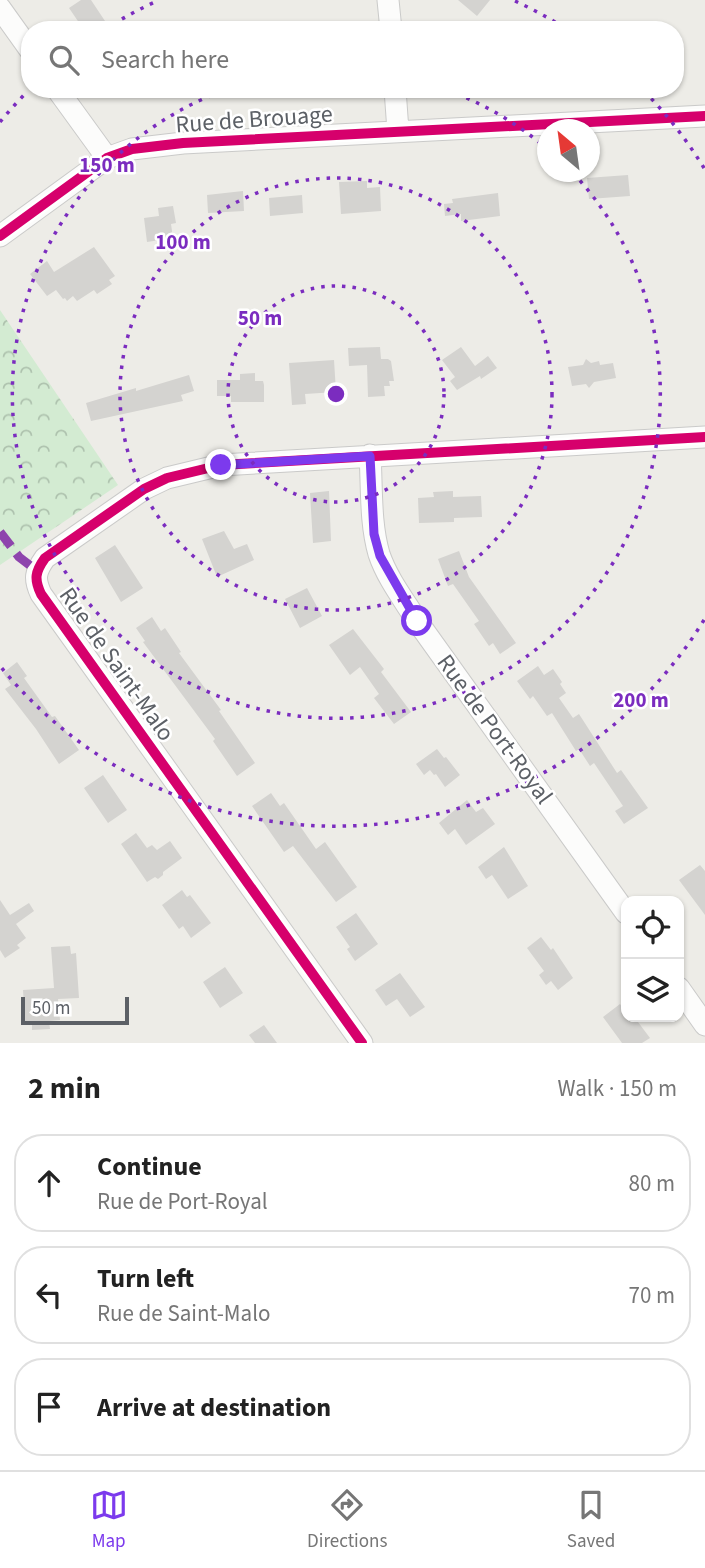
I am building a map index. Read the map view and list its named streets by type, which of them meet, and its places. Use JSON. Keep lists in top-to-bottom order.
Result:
{
  "streets": {
    "street": ["Rue de Brouage", "Rue de Saint-Malo", "Rue de Port-Royal"]
  },
  "crossings": [
    ["Rue de Saint-Malo", "Rue de Port-Royal"]
  ],
  "scale_bar": "50 m",
  "north": "top left",
  "page": {
    "search": "Search here",
    "scale": "50 m",
    "heading": ["2 min", "Walk · 150 m"],
    "list": [
      ["Continue", "Rue de Port-Royal", "80 m"],
      ["Turn left", "Rue de Saint-Malo", "70 m"],
      "Arrive at destination"
    ],
    "nav": ["Map", "Directions", "Saved"]
  },
  "rings": [
    "150 m",
    "100 m",
    "50 m",
    "200 m"
  ]
}
